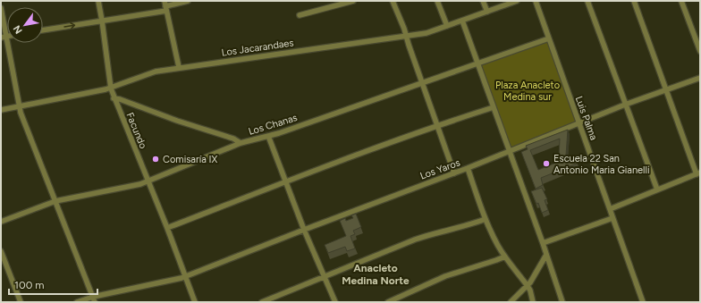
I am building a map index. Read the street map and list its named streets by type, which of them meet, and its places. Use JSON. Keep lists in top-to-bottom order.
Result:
{
  "streets": {
    "street": [
      "Los Jacarandaes",
      "Luis Palma",
      "Los Chanas",
      "Facundo",
      "Los Yaros"
    ]
  },
  "crossings": [
    ["Los Jacarandaes", "Facundo"],
    ["Luis Palma", "Los Chanas"],
    ["Luis Palma", "Los Yaros"],
    ["Los Chanas", "Facundo"],
    ["Facundo", "Los Yaros"]
  ],
  "districts": ["Anacleto Medina Norte"],
  "parks": ["Plaza Anacleto Medina sur"],
  "places": ["Comisaría IX", "Escuela 22 San Antonio Maria Gianelli"],
  "scale_bar": "100 m",
  "north": "bottom left"
}
